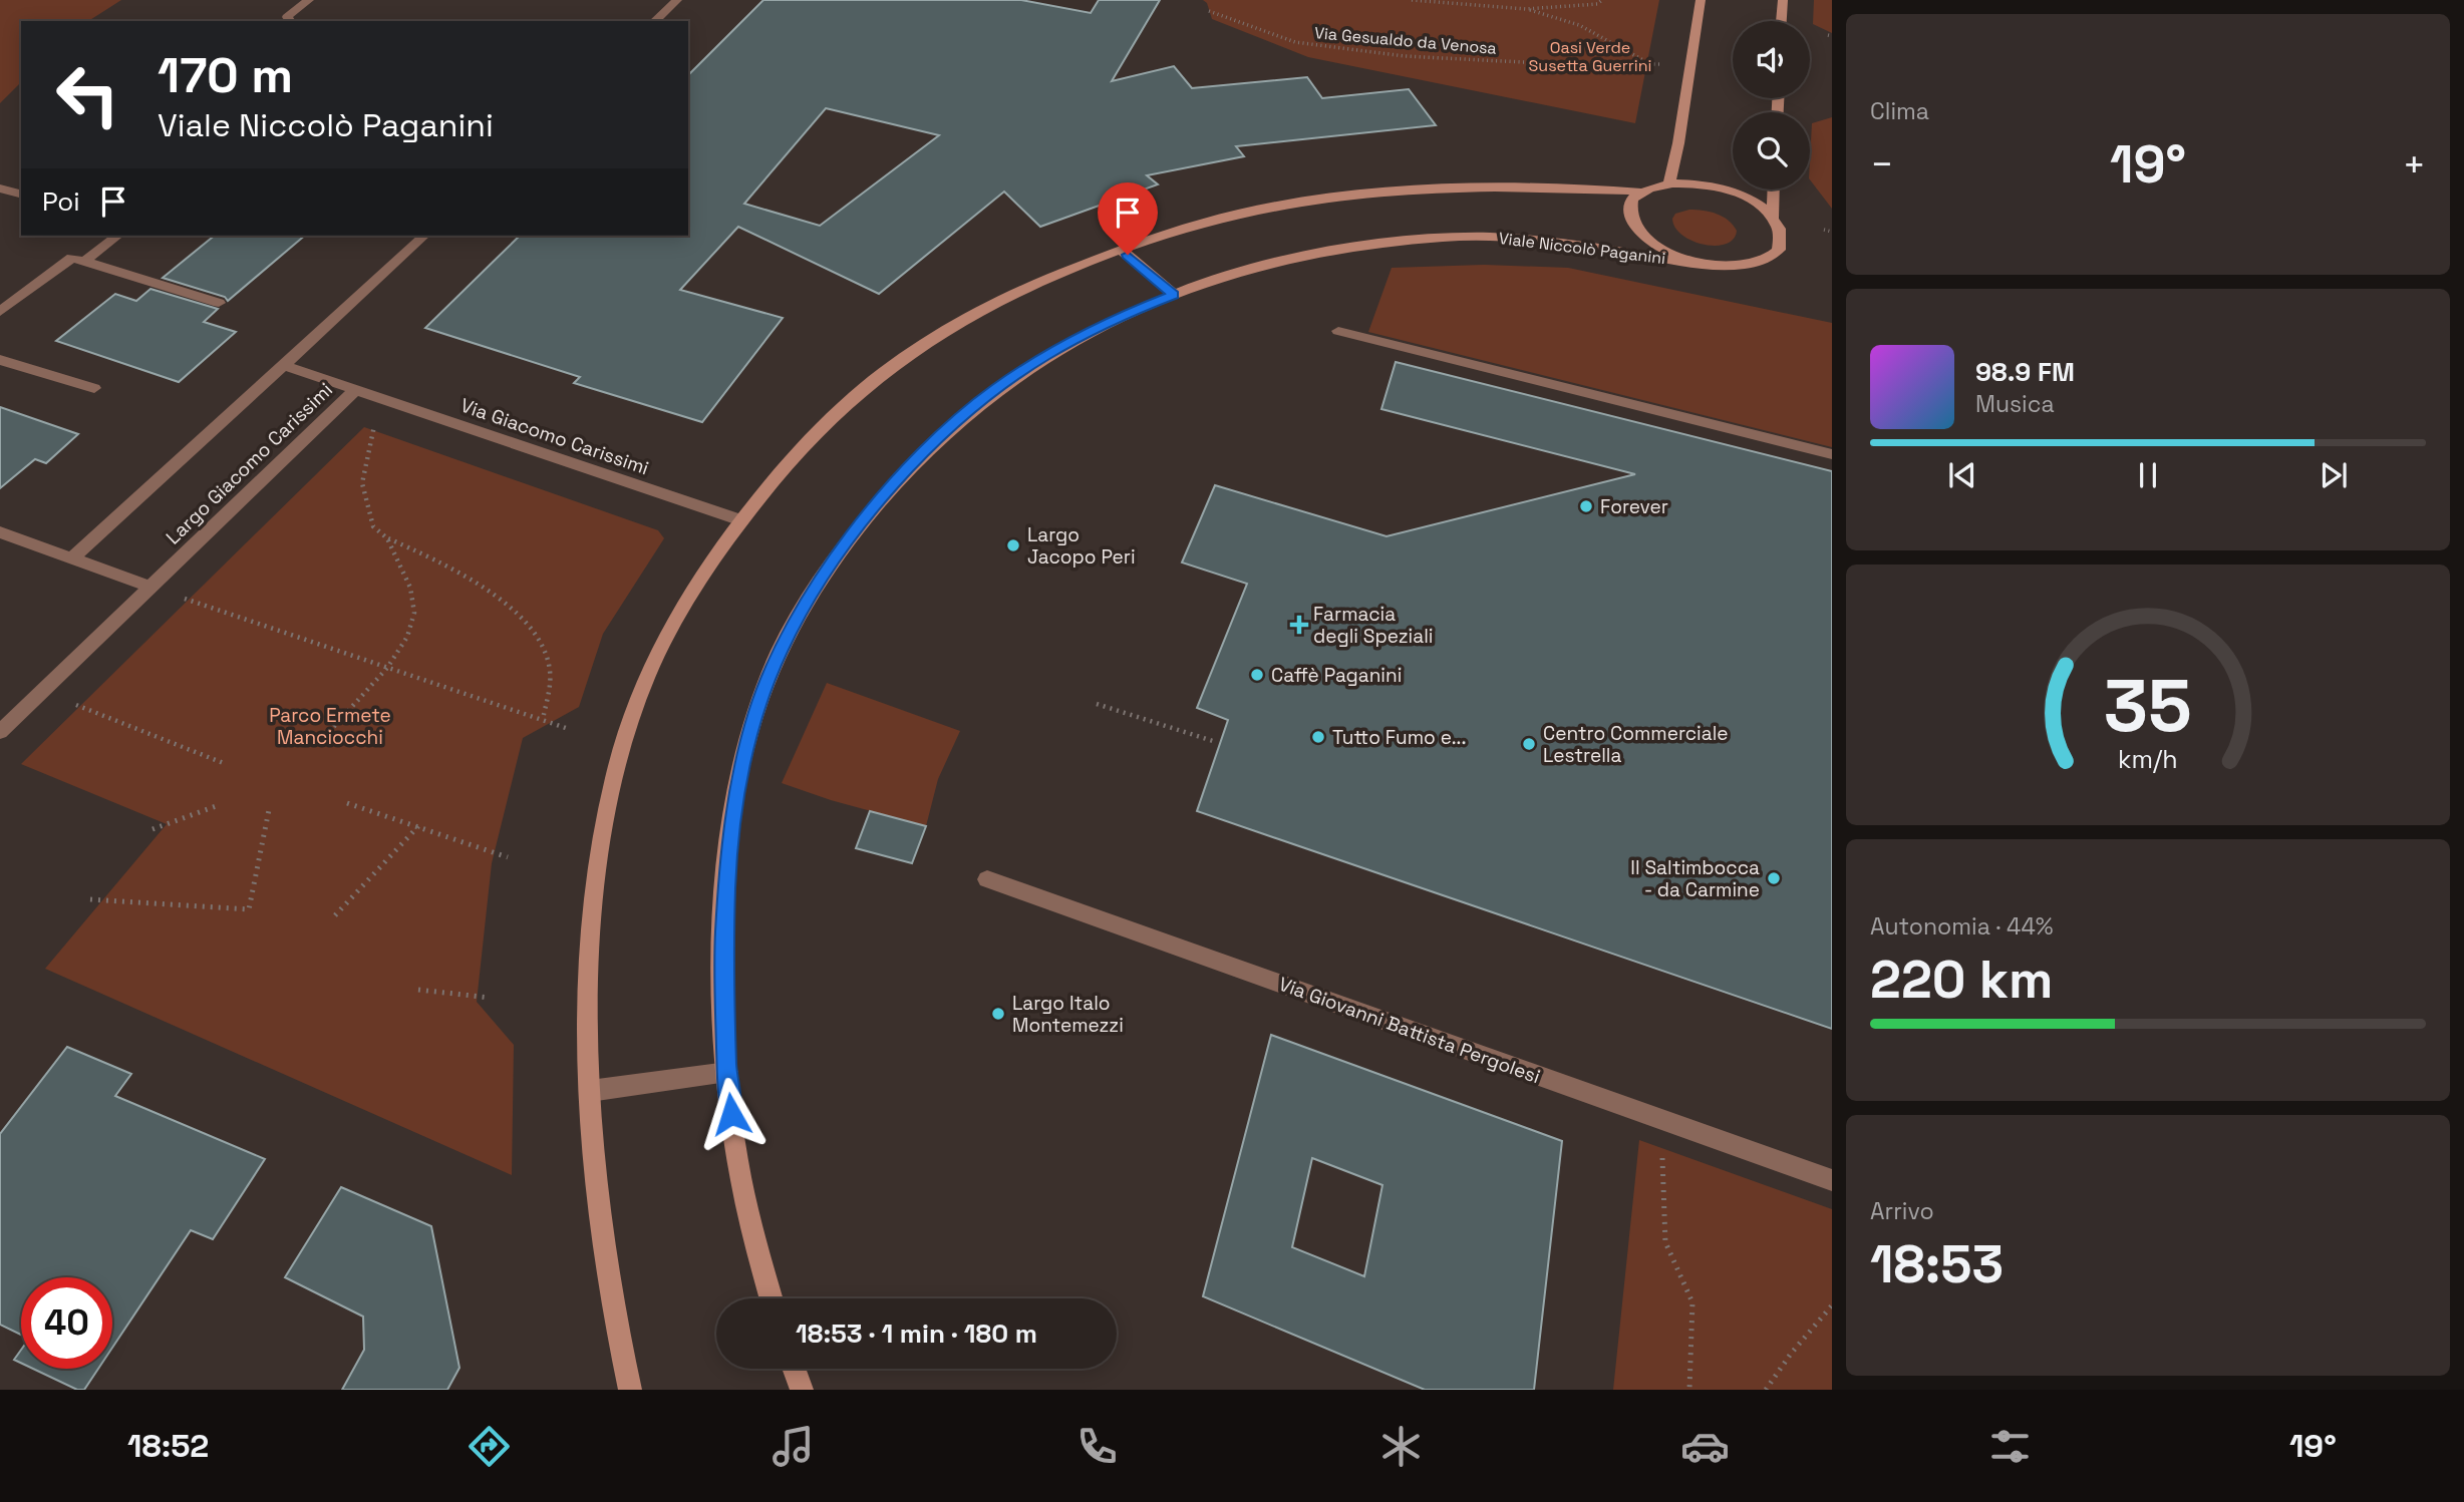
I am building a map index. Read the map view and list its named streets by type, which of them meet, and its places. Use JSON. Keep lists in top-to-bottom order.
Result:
{
  "streets": {
    "street": [
      "Viale Niccolò Paganini",
      "Via Giacomo Carissimi",
      "Largo Giacomo Carissimi",
      "Via Giovanni Battista Pergolesi"
    ],
    "path": ["Via Gesualdo da Venosa"]
  },
  "crossings": [
    ["Via Giacomo Carissimi", "Largo Giacomo Carissimi"]
  ],
  "parks": ["Oasi Verde Susetta Guerrini", "Parco Ermete Manciocchi"],
  "places": {
    "other": [
      "Forever",
      "Largo Jacopo Peri",
      "Caffè Paganini",
      "Tutto Fumo e...",
      "Centro Commerciale Lestrella",
      "Il Saltimbocca - da Carmine",
      "Largo Italo Montemezzi"
    ],
    "health": ["Farmacia degli Speziali"]
  },
  "page": {
    "tile": [
      "Clima",
      ["Autonomia · 44%", "220 km"],
      ["Arrivo", "18:53"]
    ],
    "turn": ["170 m", "Viale Niccolò Paganini"],
    "heat": ["−", "19°", "+"],
    "then": "Poi",
    "song": ["98.9 FM", "Musica"],
    "limit": "40",
    "trip": "18:53 · 1 min · 180 m",
    "tabs": ["18:52", "19°"],
    "gauge": ["35", "km/h"]
  }
}
